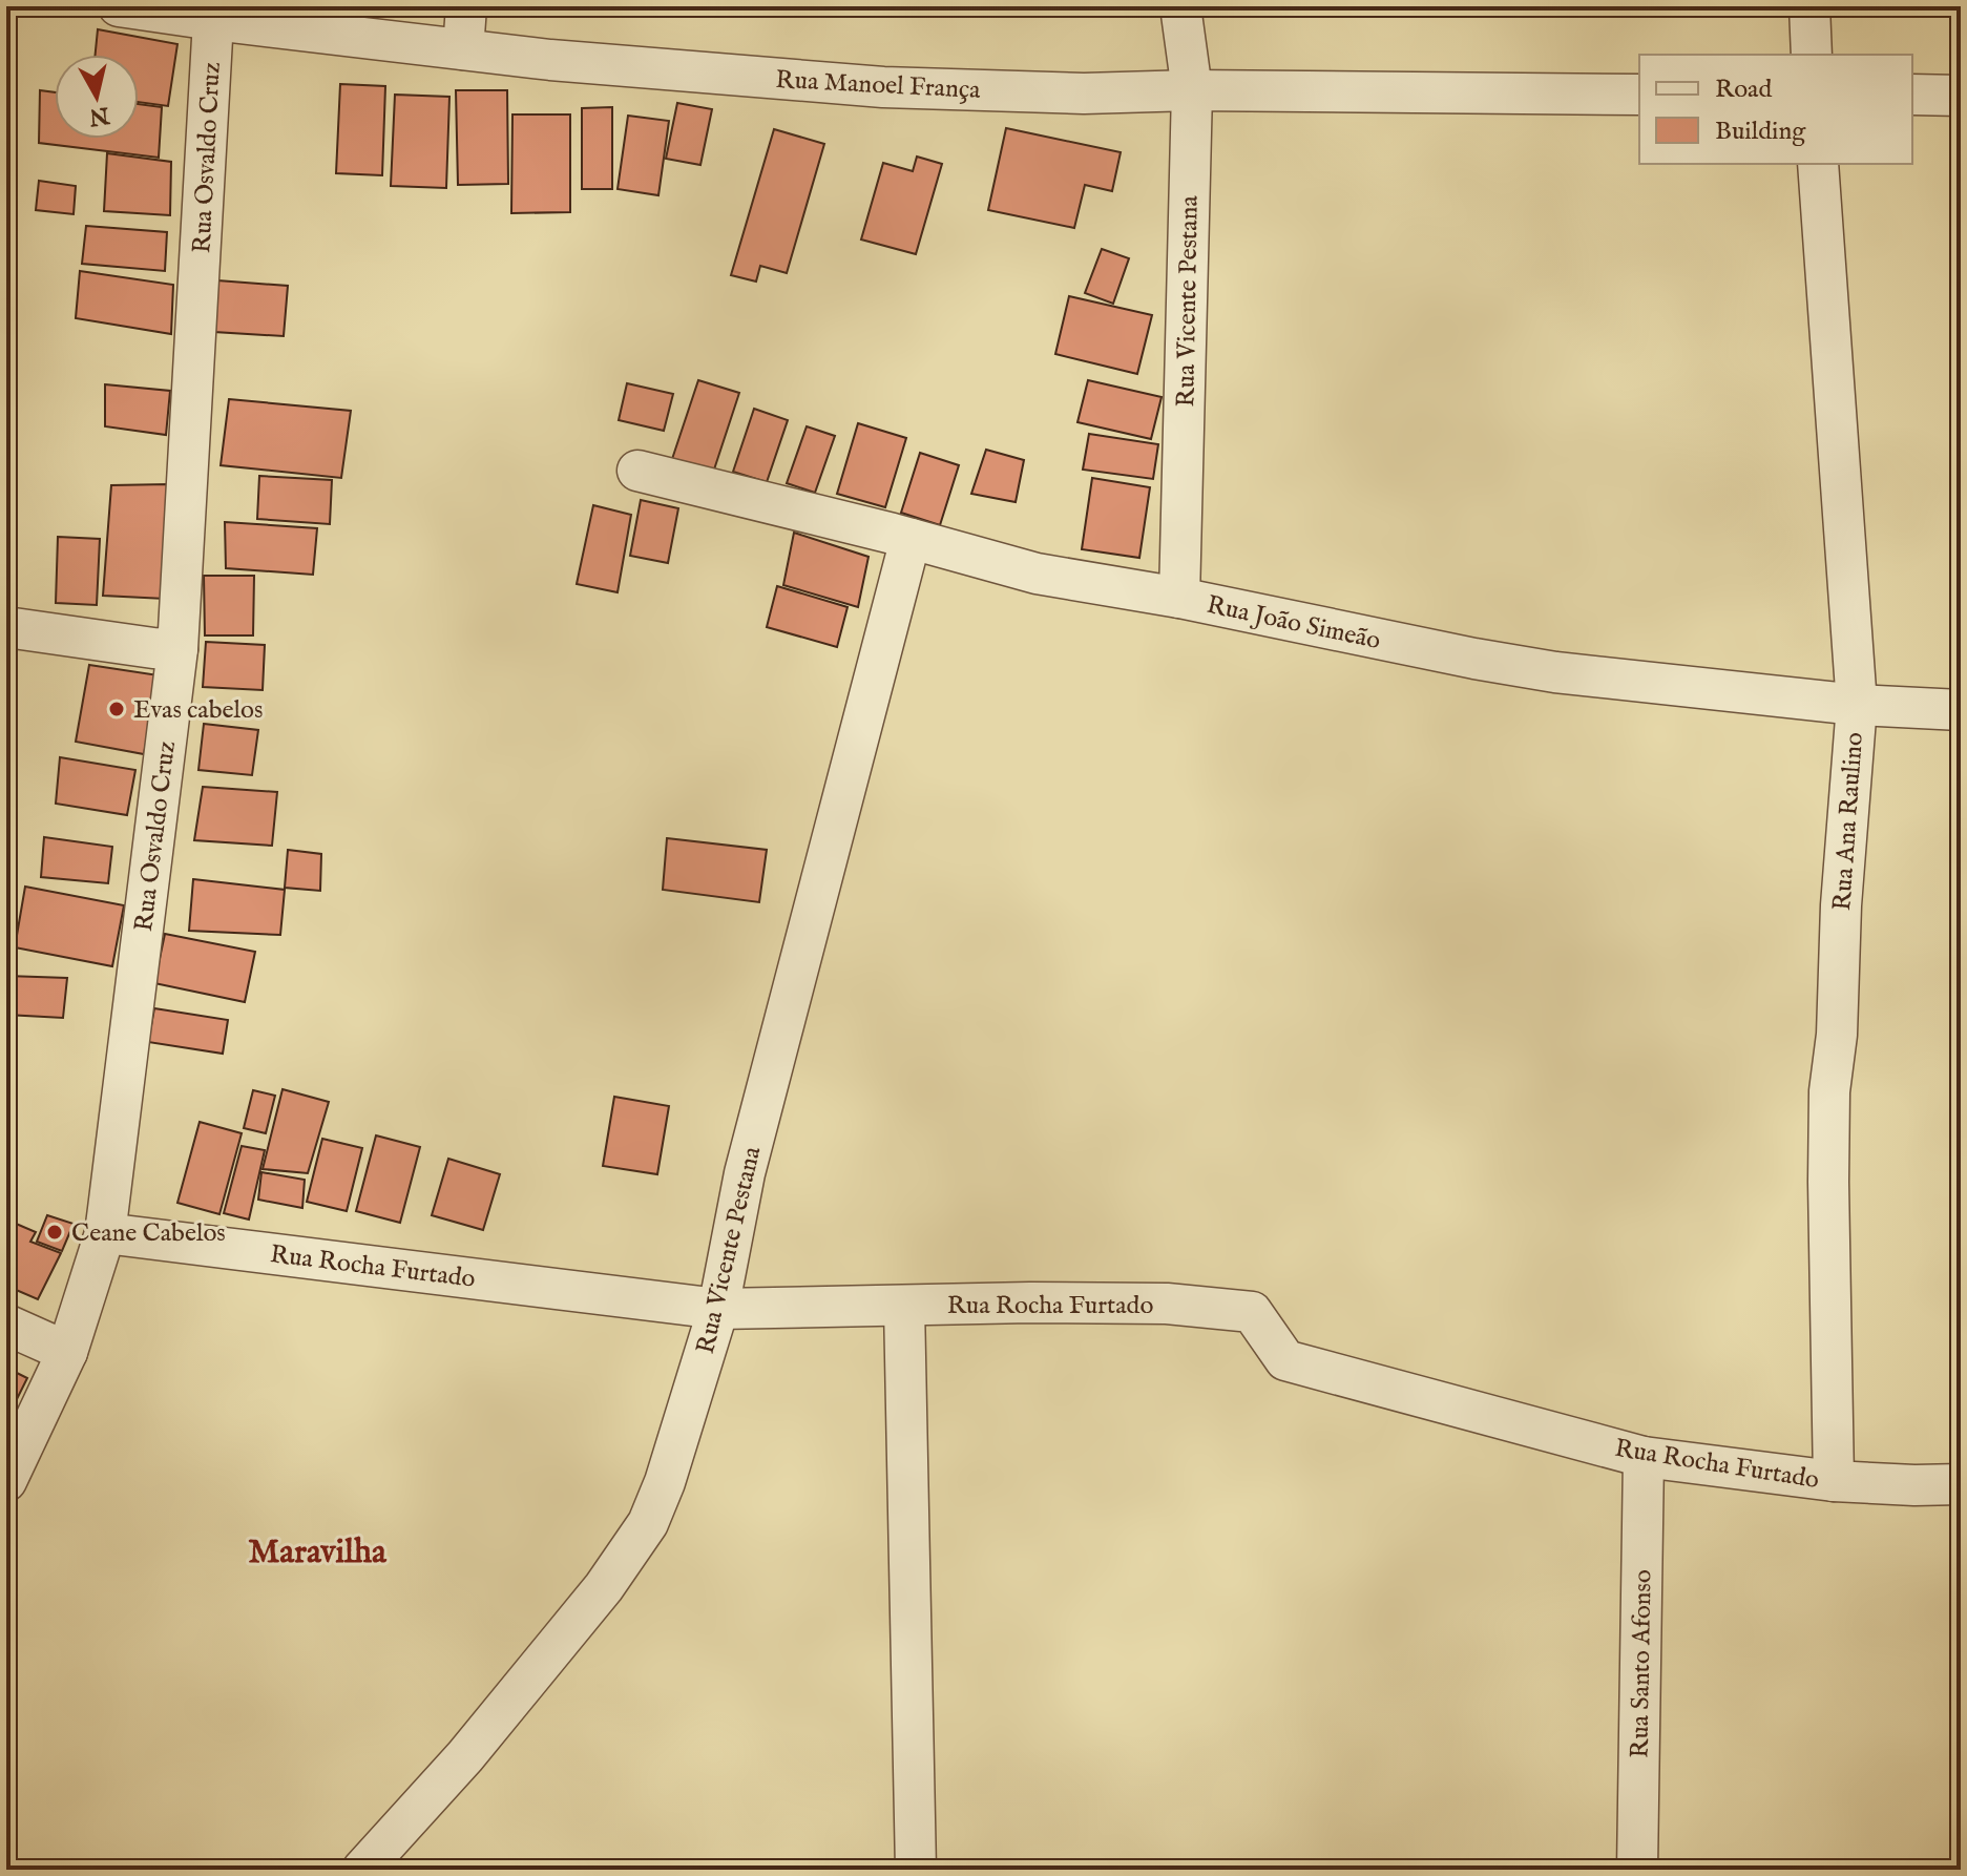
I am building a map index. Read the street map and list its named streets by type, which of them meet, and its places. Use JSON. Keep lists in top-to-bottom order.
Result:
{
  "streets": {
    "street": [
      "Rua Manoel França",
      "Rua Osvaldo Cruz",
      "Rua Vicente Pestana",
      "Rua João Simeão",
      "Rua Ana Raulino",
      "Rua Rocha Furtado",
      "Rua Santo Afonso"
    ]
  },
  "crossings": [
    ["Rua Manoel França", "Rua Osvaldo Cruz"],
    ["Rua Manoel França", "Rua Vicente Pestana"],
    ["Rua Osvaldo Cruz", "Rua Rocha Furtado"],
    ["Rua Vicente Pestana", "Rua João Simeão"],
    ["Rua Vicente Pestana", "Rua Rocha Furtado"],
    ["Rua João Simeão", "Rua Ana Raulino"],
    ["Rua Ana Raulino", "Rua Rocha Furtado"],
    ["Rua Rocha Furtado", "Rua Santo Afonso"]
  ],
  "districts": ["Maravilha"],
  "places": ["Evas cabelos", "Ceane Cabelos"],
  "legend": ["Road", "Building"],
  "north": "bottom"
}
